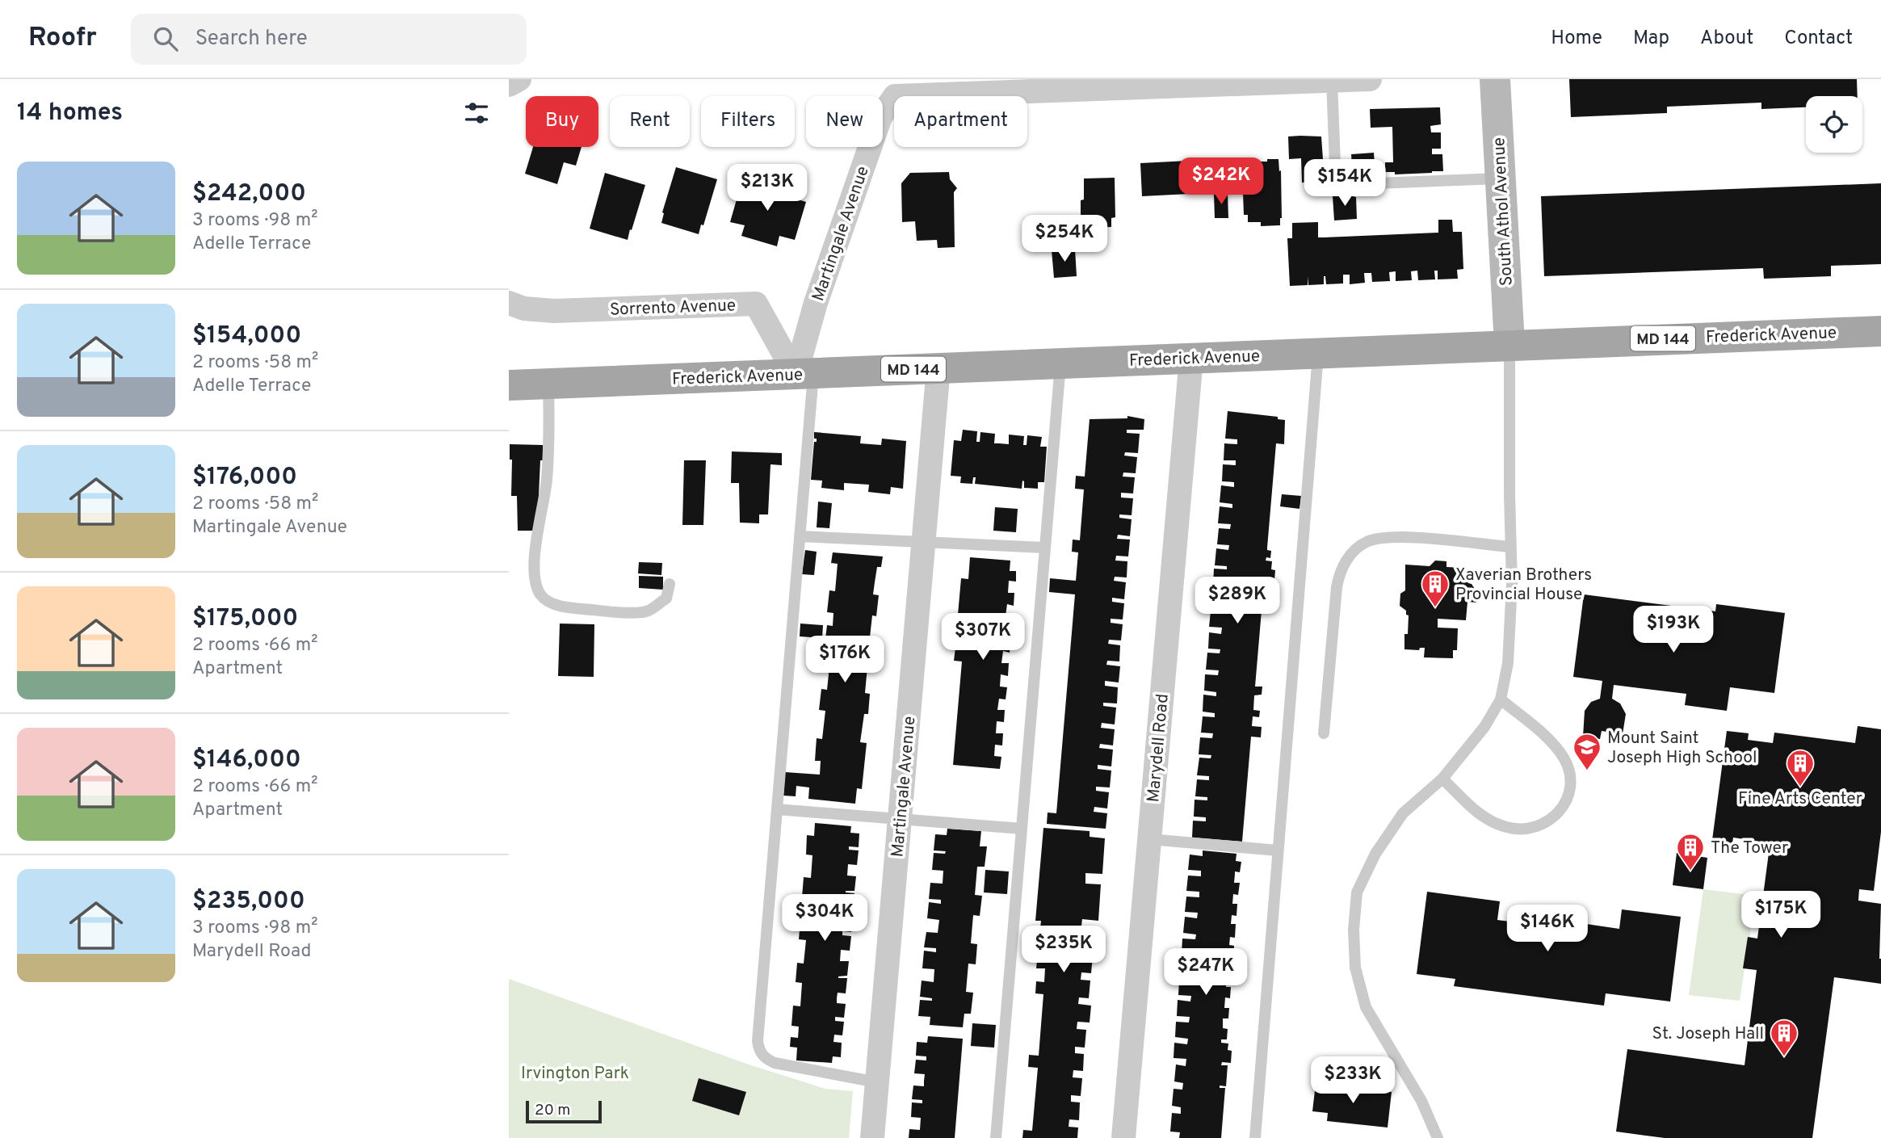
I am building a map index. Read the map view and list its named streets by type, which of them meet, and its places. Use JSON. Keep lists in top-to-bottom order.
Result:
{
  "streets": {
    "main road": ["Frederick Avenue", "MD 144"],
    "street": [
      "South Athol Avenue",
      "Martingale Avenue",
      "Sorrento Avenue",
      "Marydell Road"
    ]
  },
  "crossings": [
    ["South Athol Avenue", "Frederick Avenue"],
    ["Martingale Avenue", "Sorrento Avenue"],
    ["Martingale Avenue", "Frederick Avenue"],
    ["Sorrento Avenue", "Frederick Avenue"],
    ["Frederick Avenue", "Marydell Road"]
  ],
  "parks": ["Irvington Park"],
  "places": {
    "building": [
      "Xaverian Brothers Provincial House",
      "Fine Arts Center",
      "The Tower",
      "St. Joseph Hall"
    ],
    "school or university": ["Mount Saint Joseph High School"]
  },
  "scale_bar": "20 m",
  "page": {
    "header": "Roofr",
    "search": "Search here",
    "nav": [
      "Home",
      "Map",
      "About",
      "Contact"
    ],
    "heading": "14 homes",
    "chip": [
      "Buy",
      "Rent",
      "Filters",
      "New",
      "Apartment"
    ],
    "list": [
      {
        "name": "$242,000",
        "note": "3 rooms · 98 m² · Adelle Terrace"
      },
      {
        "name": "$154,000",
        "note": "2 rooms · 58 m² · Adelle Terrace"
      },
      {
        "name": "$176,000",
        "note": "2 rooms · 58 m² · Martingale Avenue"
      },
      {
        "name": "$175,000",
        "note": "2 rooms · 66 m² · Apartment"
      },
      {
        "name": "$146,000",
        "note": "2 rooms · 66 m² · Apartment"
      },
      {
        "name": "$235,000",
        "note": "3 rooms · 98 m² · Marydell Road"
      }
    ],
    "price": [
      "$242K",
      "$154K",
      "$213K",
      "$254K",
      "$289K",
      "$193K",
      "$307K",
      "$176K",
      "$175K",
      "$304K",
      "$146K",
      "$235K",
      "$247K",
      "$233K"
    ],
    "scale": "20 m"
  }
}
